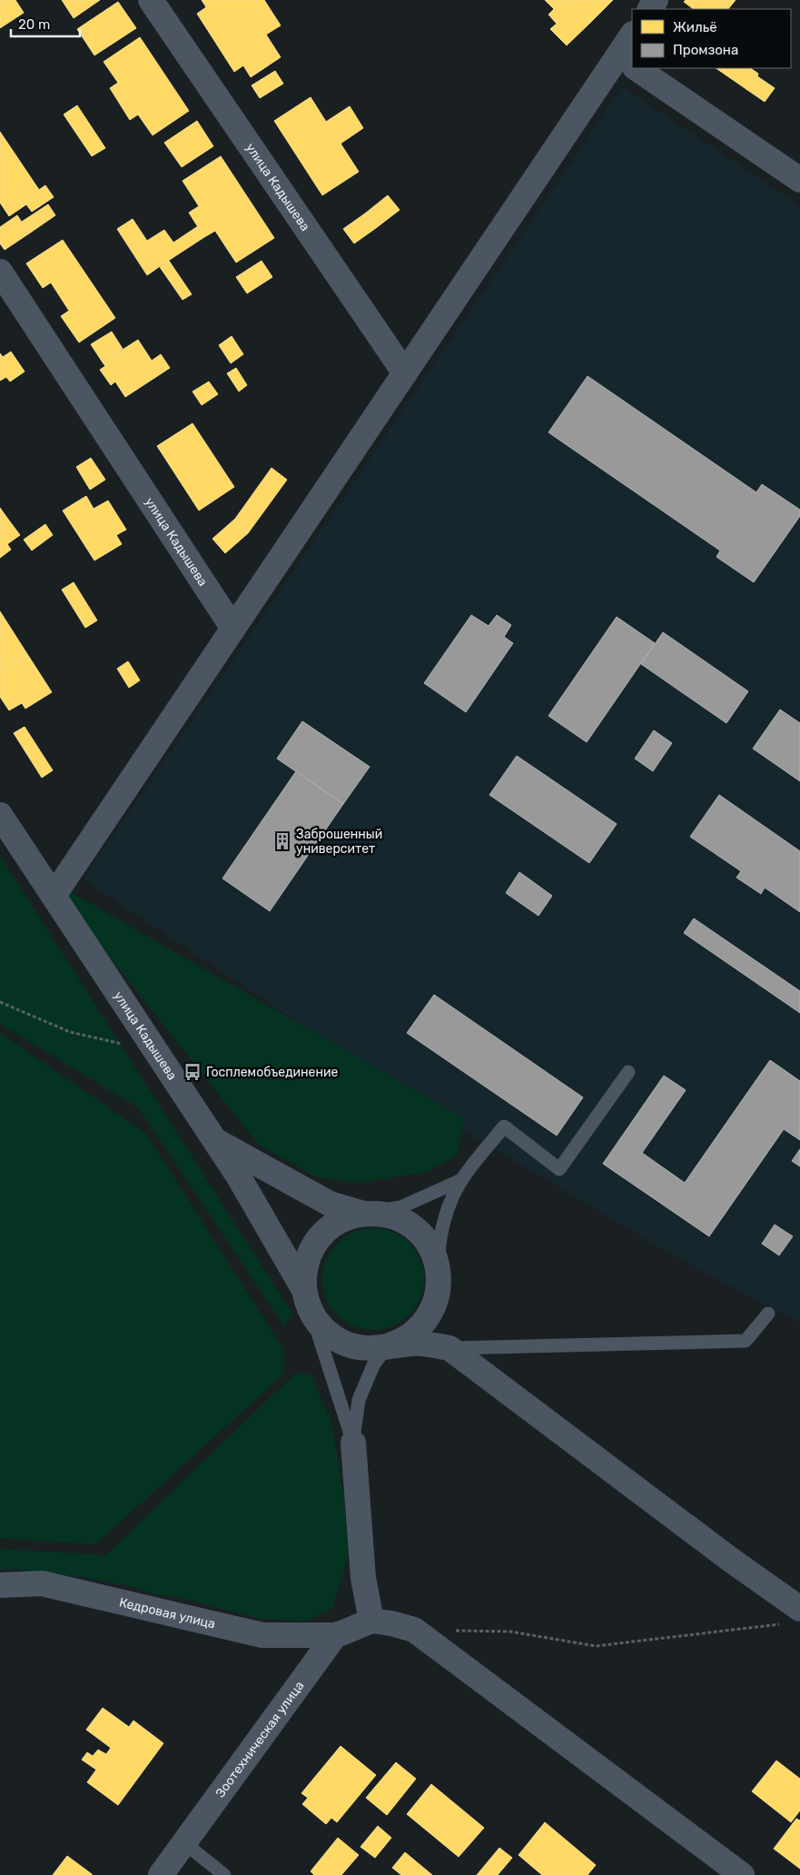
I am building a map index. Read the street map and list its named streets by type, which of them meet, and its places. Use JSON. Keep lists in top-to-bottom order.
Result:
{
  "streets": {
    "street": ["улица Кадышева", "Кедровая улица", "Зоотехническая улица"]
  },
  "crossings": [
    ["Кедровая улица", "Зоотехническая улица"]
  ],
  "places": {
    "building": ["Заброшенный университет"],
    "bus stop": ["Госплемобъединение"]
  },
  "legend": ["Жильё", "Промзона"],
  "scale_bar": "20 m"
}
